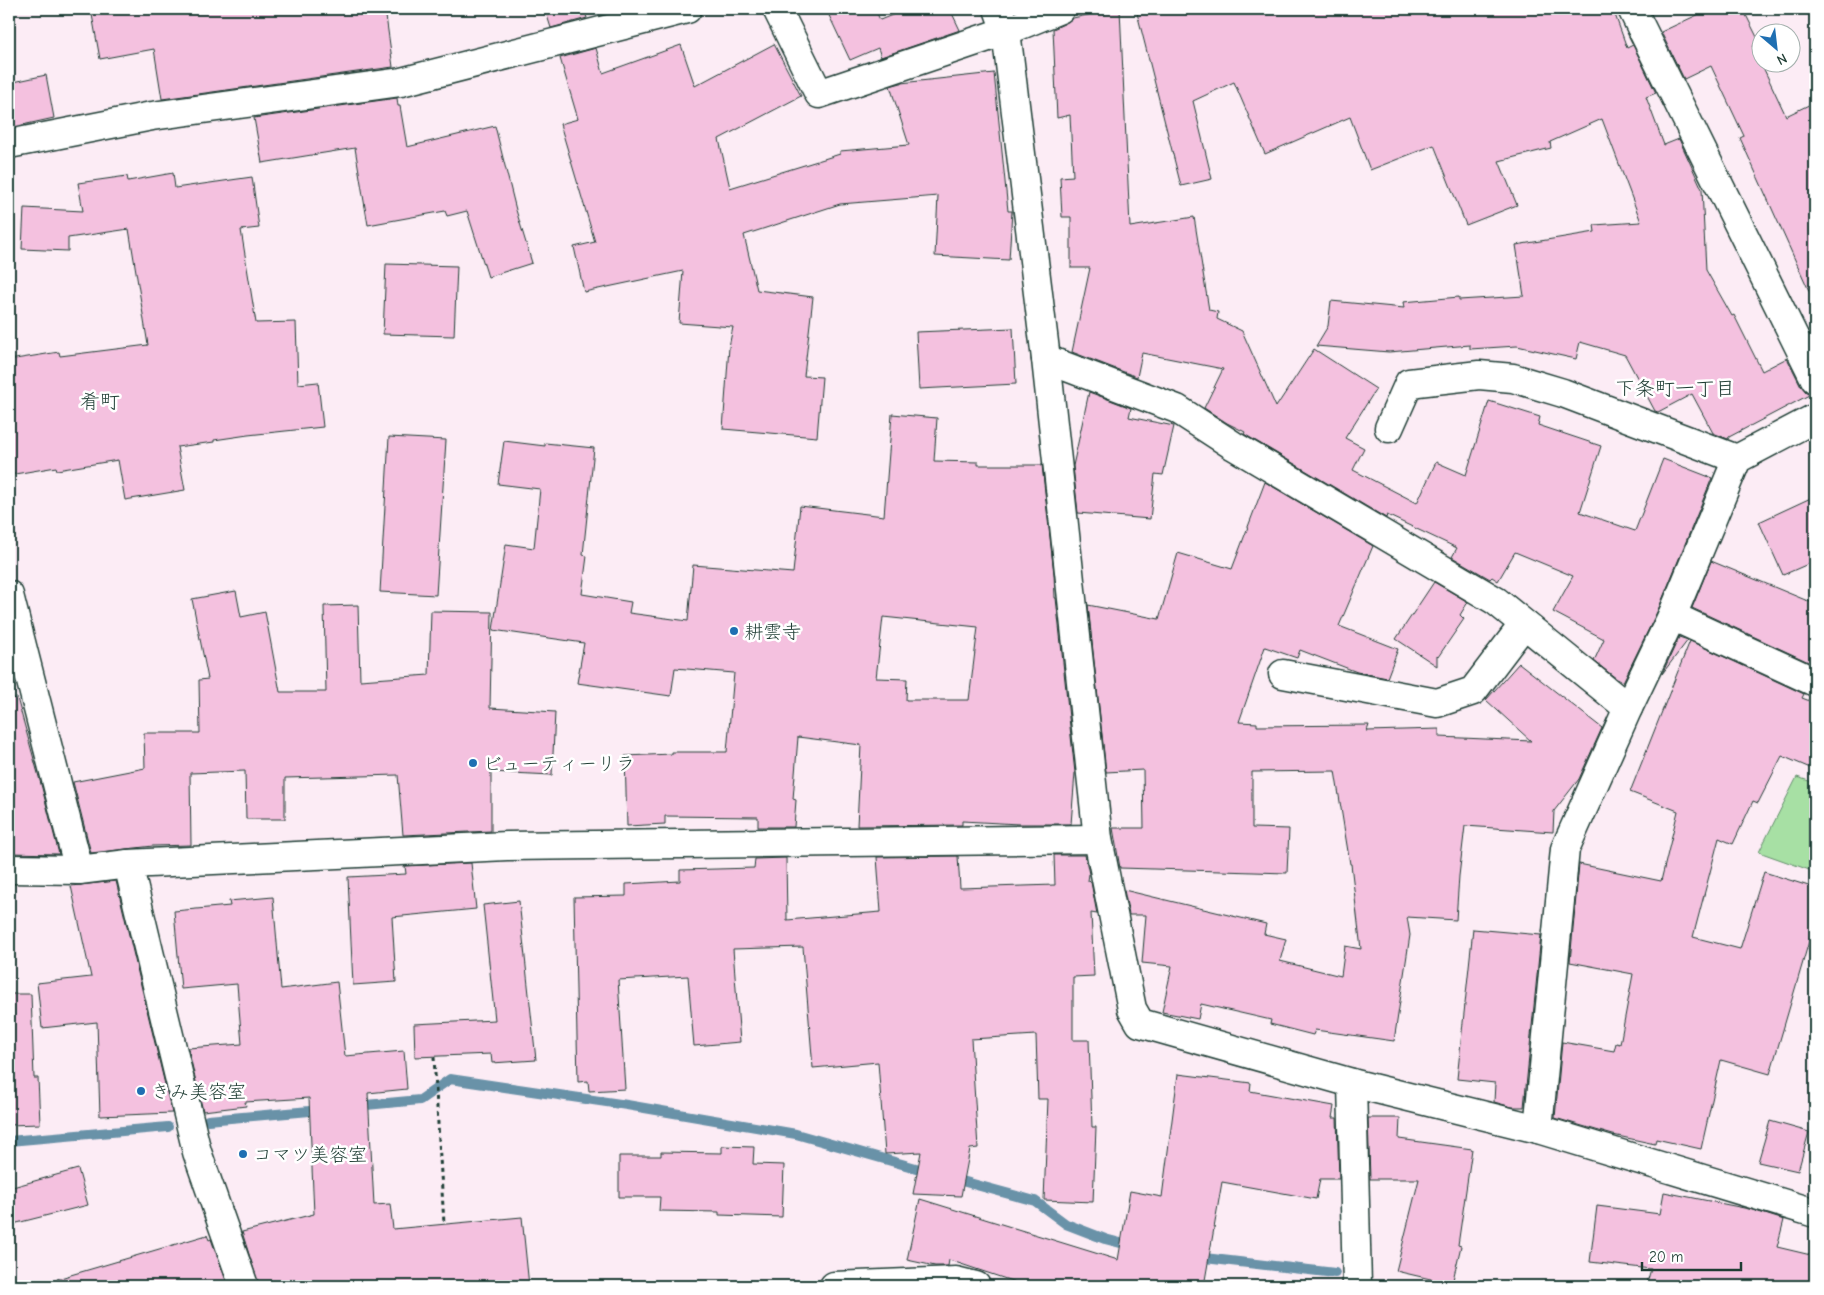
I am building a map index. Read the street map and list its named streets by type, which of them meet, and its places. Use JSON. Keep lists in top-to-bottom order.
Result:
{
  "districts": ["下条町一丁目", "肴町"],
  "places": [
    "耕雲寺",
    "ビューティーリラ",
    "きみ美容室",
    "コマツ美容室"
  ],
  "scale_bar": "20 m",
  "north": "bottom right"
}
